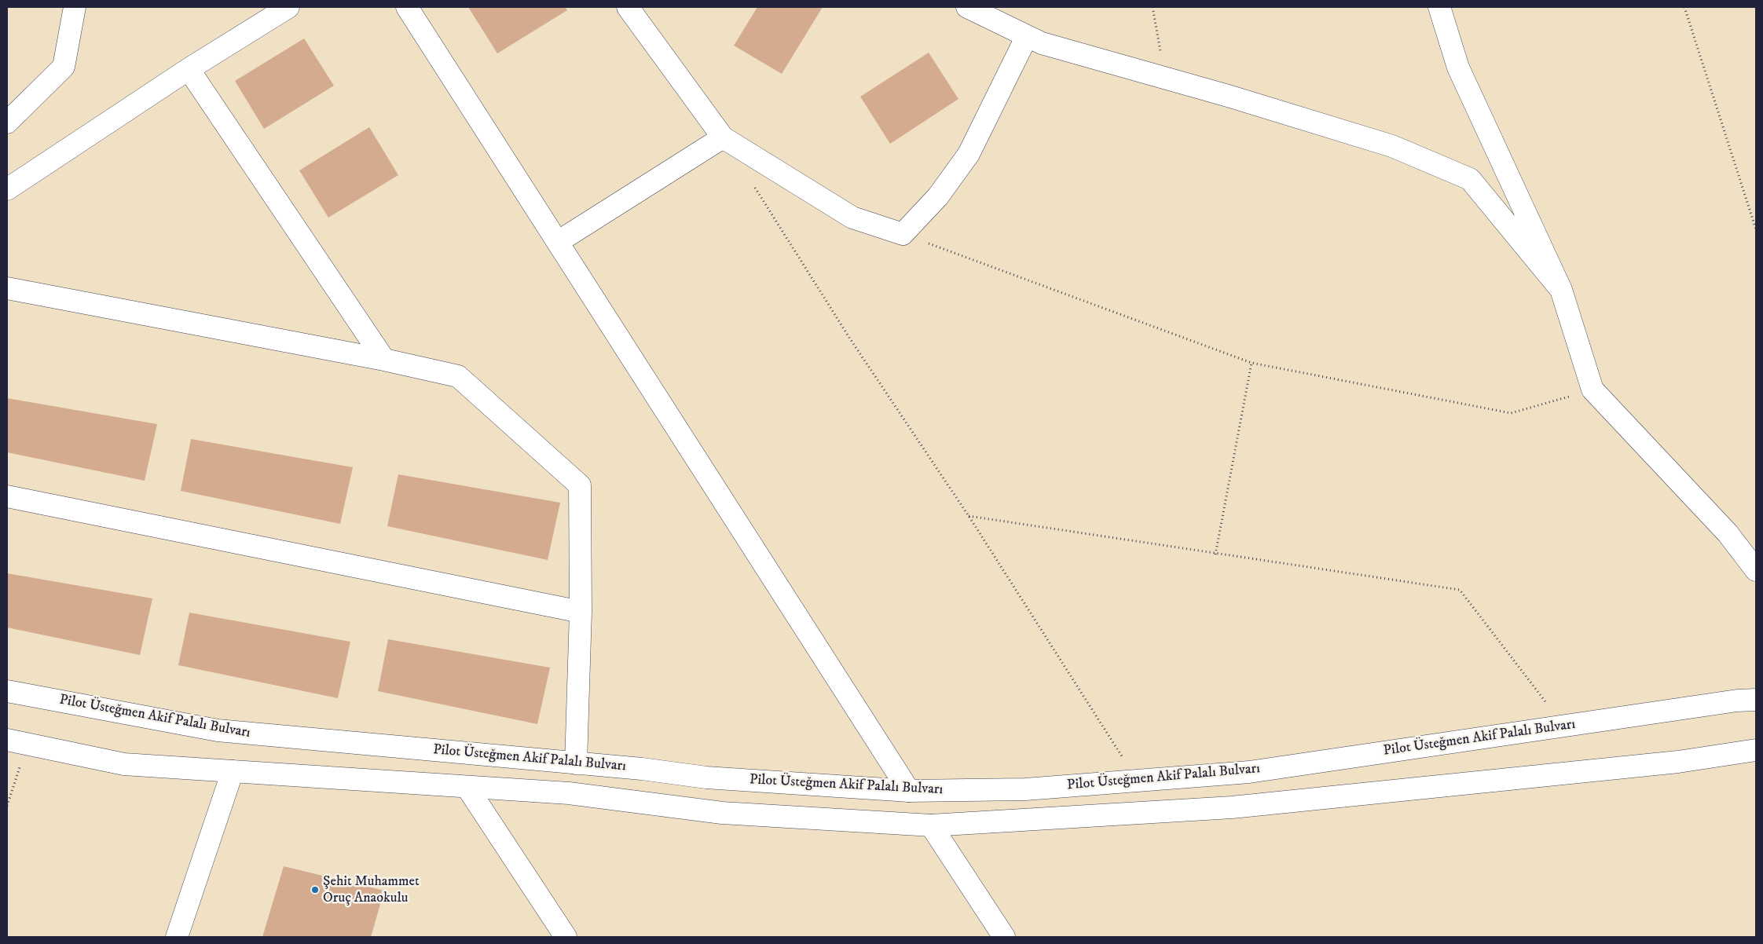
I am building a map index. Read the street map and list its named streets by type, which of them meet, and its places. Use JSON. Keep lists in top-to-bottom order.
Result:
{
  "streets": {
    "street": ["Pilot Üsteğmen Akif Palalı Bulvarı"]
  },
  "places": ["Şehit Muhammet Oruç Anaokulu"]
}
